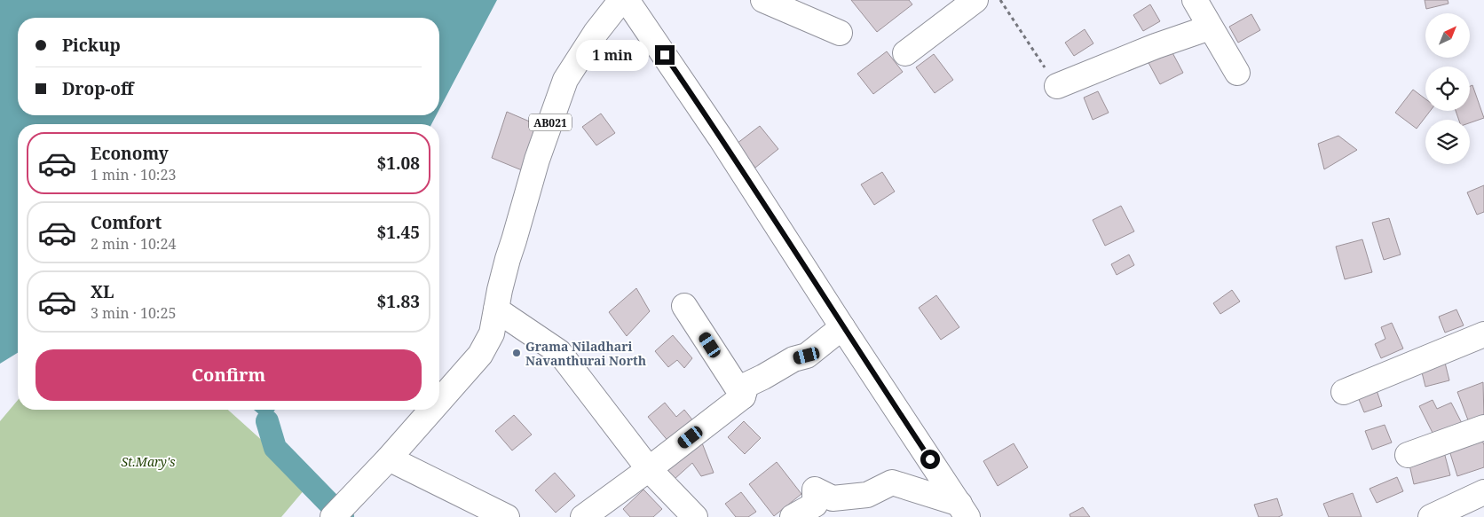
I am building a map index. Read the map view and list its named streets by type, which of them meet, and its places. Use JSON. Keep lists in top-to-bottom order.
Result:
{
  "streets": {
    "street": ["AB021"]
  },
  "parks": ["St.Mary's"],
  "places": ["Grama Niladhari Navanthurai North"],
  "north": "top right",
  "page": {
    "banner": ["Pickup", "Drop-off"],
    "bubble": "1 min",
    "list": [
      {
        "name": "Economy",
        "note": "1 min · 10:23",
        "value": "$1.08"
      },
      {
        "name": "Comfort",
        "note": "2 min · 10:24",
        "value": "$1.45"
      },
      {
        "name": "XL",
        "note": "3 min · 10:25",
        "value": "$1.83"
      }
    ],
    "buttons": "Confirm"
  }
}
